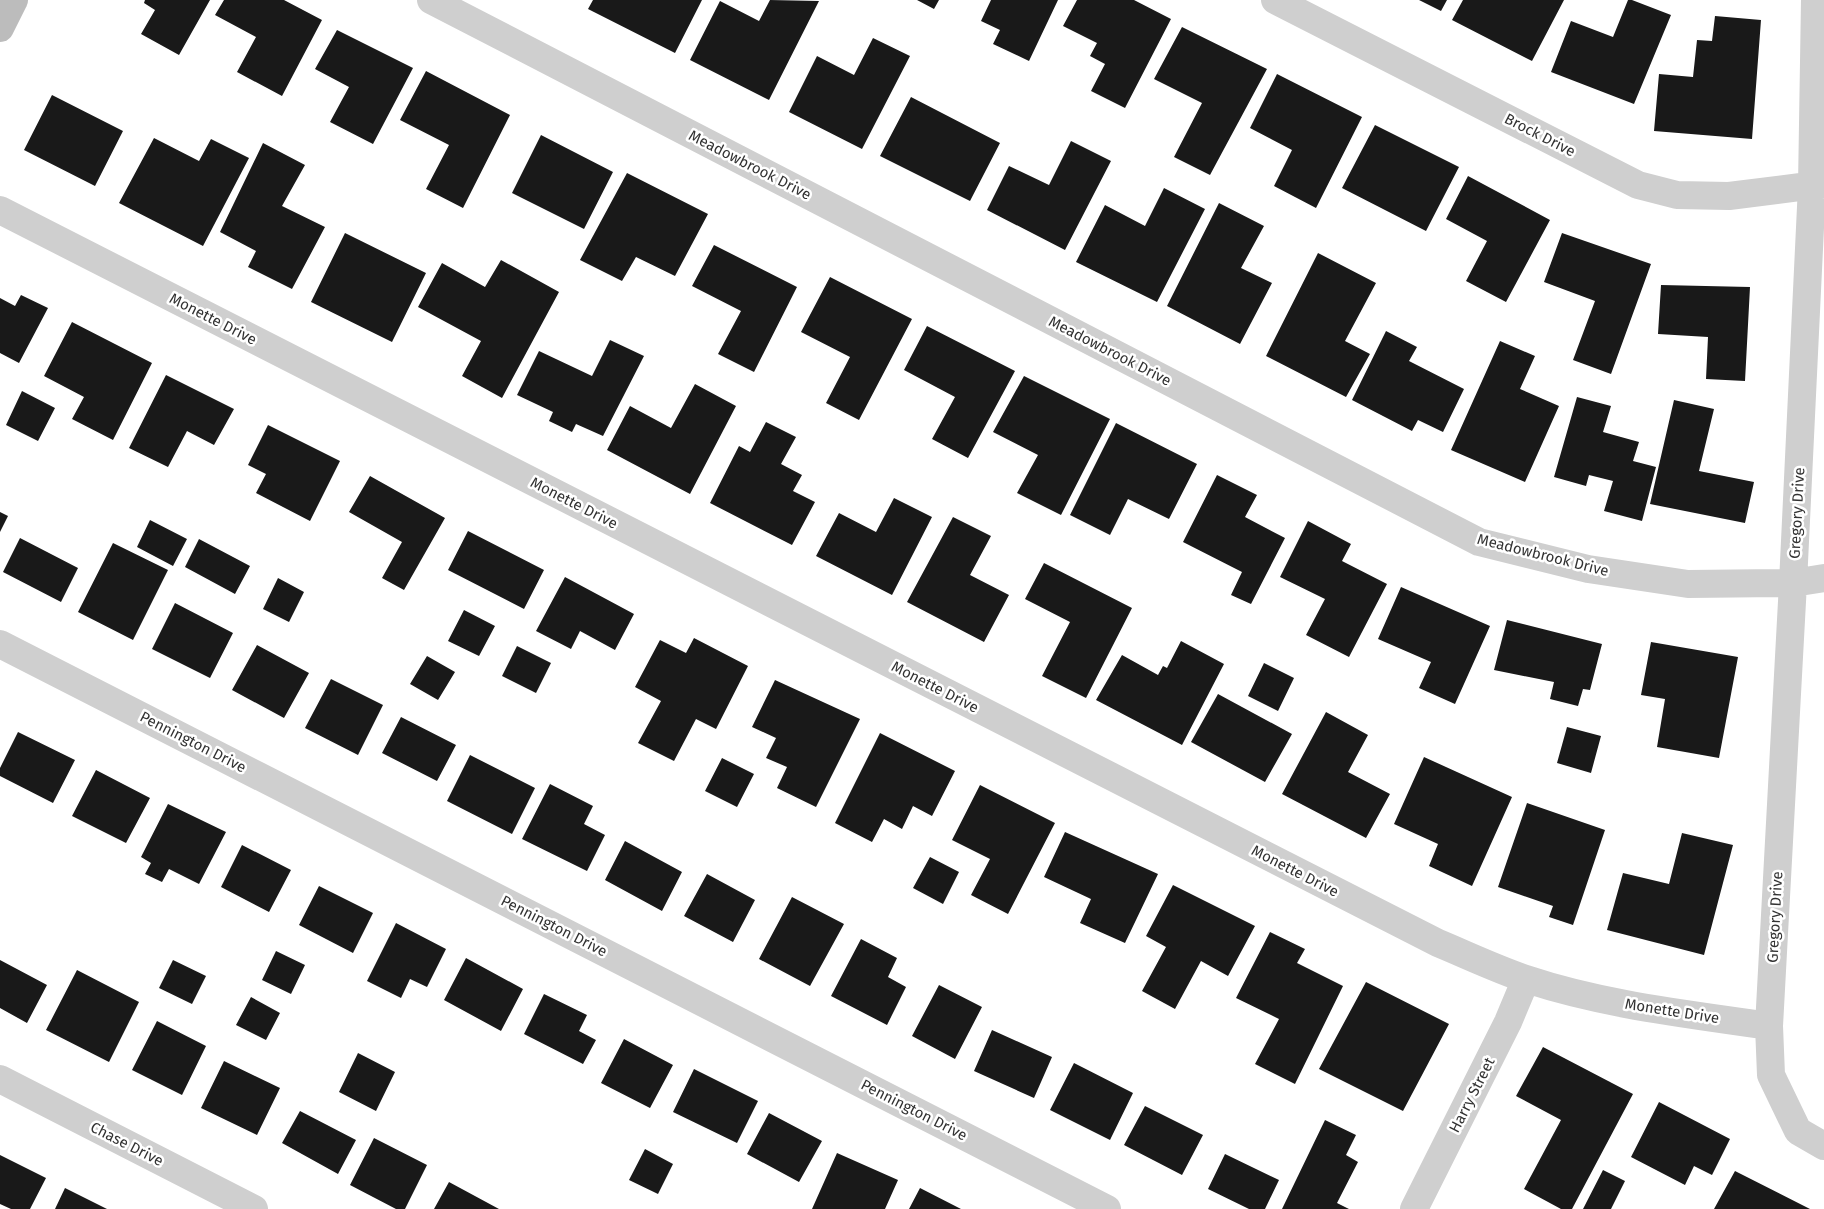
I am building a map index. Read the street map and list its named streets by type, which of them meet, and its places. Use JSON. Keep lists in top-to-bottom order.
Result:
{
  "streets": {
    "street": [
      "Brock Drive",
      "Meadowbrook Drive",
      "Monette Drive",
      "Gregory Drive",
      "Pennington Drive",
      "Harry Street",
      "Chase Drive"
    ]
  },
  "crossings": [
    ["Brock Drive", "Gregory Drive"],
    ["Meadowbrook Drive", "Gregory Drive"],
    ["Monette Drive", "Gregory Drive"],
    ["Monette Drive", "Harry Street"]
  ]
}
